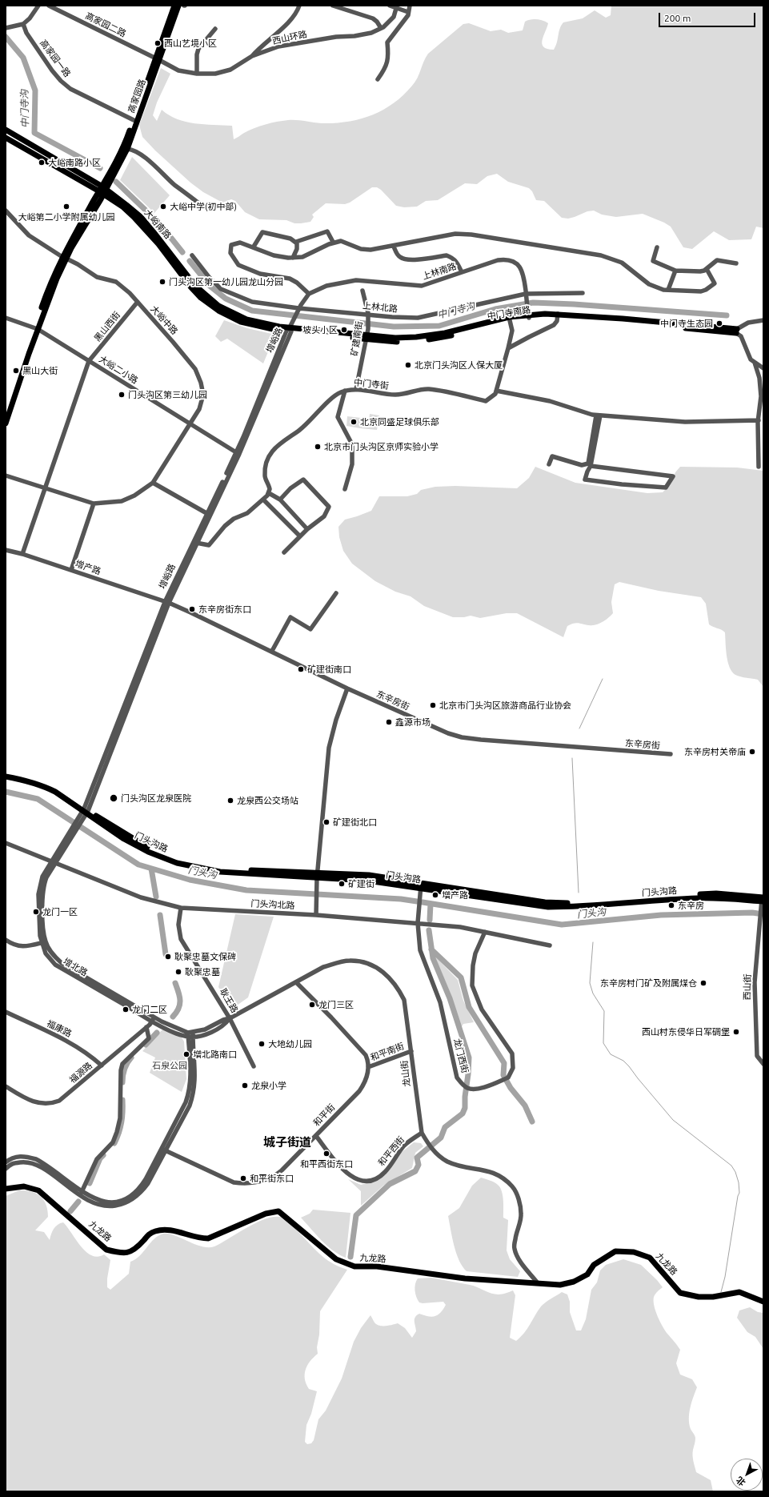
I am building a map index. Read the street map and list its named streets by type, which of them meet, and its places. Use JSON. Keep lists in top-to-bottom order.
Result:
{
  "streets": {
    "main road": [
      "高家园路",
      "大峪南路",
      "中门寺南路",
      "门头沟路",
      "九龙路"
    ],
    "street": [
      "高家园二路",
      "西山环路",
      "高家园一路",
      "上林南路",
      "上林北路",
      "大峪中路",
      "黑山西街",
      "矿建南街",
      "增峪路",
      "大峪二小路",
      "中门寺街",
      "增产路",
      "东辛房街",
      "门头沟北路",
      "增北路",
      "西山街",
      "耿王路",
      "福康路",
      "和平南街",
      "龙门西街",
      "福源路",
      "龙山街",
      "和平街",
      "和平西街"
    ]
  },
  "crossings": [
    ["高家园二路", "西山环路"],
    ["高家园二路", "高家园路"],
    ["西山环路", "高家园路"],
    ["高家园一路", "高家园路"],
    ["高家园路", "大峪南路"],
    ["大峪南路", "中门寺南路"],
    ["大峪南路", "增峪路"],
    ["上林南路", "上林北路"],
    ["上林南路", "中门寺南路"],
    ["上林北路", "矿建南街"],
    ["中门寺南路", "矿建南街"],
    ["中门寺南路", "增峪路"],
    ["大峪中路", "黑山西街"],
    ["大峪中路", "大峪二小路"],
    ["黑山西街", "大峪二小路"],
    ["矿建南街", "中门寺街"],
    ["增峪路", "大峪二小路"],
    ["增峪路", "增产路"],
    ["增峪路", "东辛房街"],
    ["增峪路", "门头沟路"],
    ["增峪路", "增北路"],
    ["增产路", "东辛房街"],
    ["门头沟路", "增北路"],
    ["门头沟路", "西山街"],
    ["门头沟路", "龙门西街"],
    ["门头沟北路", "增北路"],
    ["门头沟北路", "耿王路"],
    ["门头沟北路", "龙门西街"],
    ["增北路", "福源路"],
    ["增北路", "龙山街"],
    ["耿王路", "龙山街"],
    ["福康路", "福源路"],
    ["和平南街", "龙山街"],
    ["和平南街", "和平街"],
    ["龙山街", "和平街"],
    ["龙山街", "和平西街"],
    ["龙山街", "九龙路"],
    ["和平街", "和平西街"]
  ],
  "districts": ["城子街道"],
  "water": ["中门寺沟", "门头沟"],
  "parks": ["石泉公园"],
  "places": [
    "西山艺境小区",
    "大峪南路小区",
    "大峪第二小学附属幼儿园",
    "大峪中学(初中部)",
    "门头沟区第一幼儿园龙山分园",
    "中门寺生态园",
    "坡头小区",
    "北京门头沟区人保大厦",
    "黑山大街",
    "门头沟区第三幼儿园",
    "北京同盛足球俱乐部",
    "北京市门头沟区京师实验小学",
    "东辛房街东口",
    "矿建街南口",
    "北京市门头沟区旅游商品行业协会",
    "鑫源市场",
    "东辛房村关帝庙",
    "门头沟区龙泉医院",
    "龙泉西公交场站",
    "矿建街北口",
    "矿建街",
    "增产路",
    "东辛房",
    "龙门一区",
    "耿聚忠墓文保碑",
    "耿聚忠墓",
    "东辛房村门矿及附属煤仓",
    "龙门三区",
    "龙门二区",
    "西山村东侵华日军碉堡",
    "大地幼儿园",
    "增北路南口",
    "龙泉小学",
    "和平西街东口",
    "和平街东口"
  ],
  "scale_bar": "200 m",
  "north": "bottom left"
}
